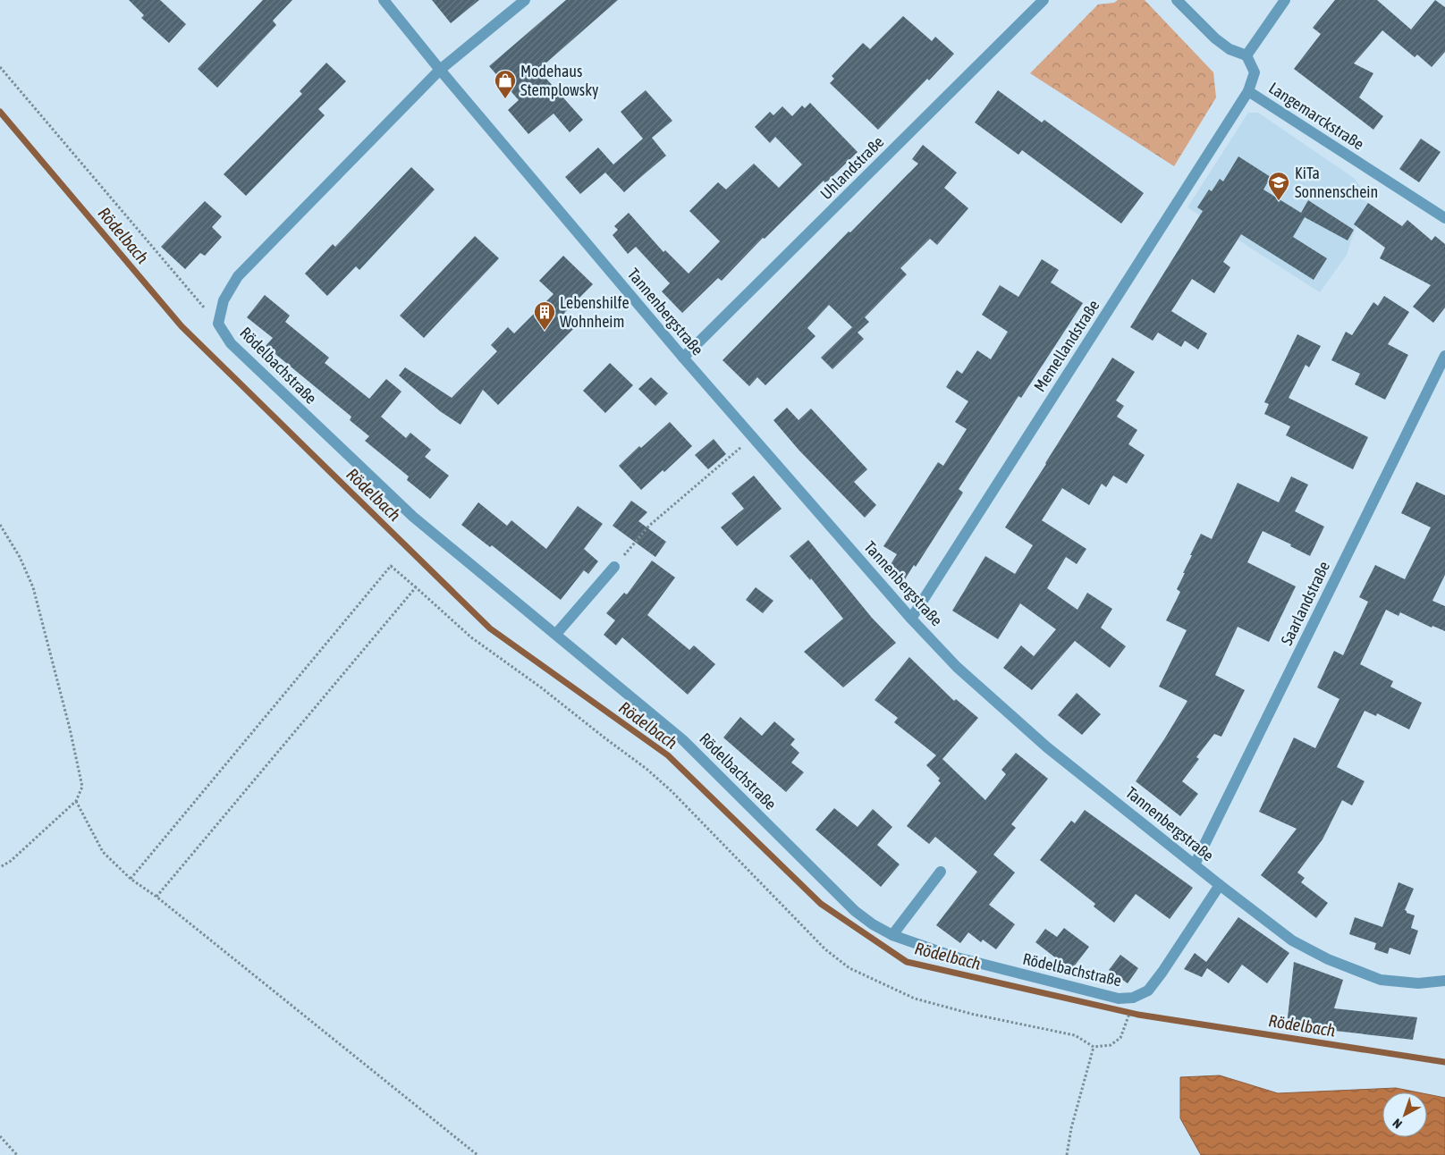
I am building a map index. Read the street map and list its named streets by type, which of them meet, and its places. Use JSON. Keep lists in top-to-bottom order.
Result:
{
  "streets": {
    "street": [
      "Langemarckstraße",
      "Uhlandstraße",
      "Tannenbergstraße",
      "Memellandstraße",
      "Rödelbachstraße",
      "Saarlandstraße"
    ]
  },
  "crossings": [
    ["Langemarckstraße", "Memellandstraße"],
    ["Uhlandstraße", "Tannenbergstraße"],
    ["Tannenbergstraße", "Memellandstraße"],
    ["Tannenbergstraße", "Rödelbachstraße"],
    ["Tannenbergstraße", "Saarlandstraße"]
  ],
  "water": ["Rödelbach"],
  "places": {
    "shop": ["Modehaus Stemplowsky"],
    "school or university": ["KiTa Sonnenschein"],
    "building": ["Lebenshilfe Wohnheim"]
  },
  "north": "bottom left"
}
